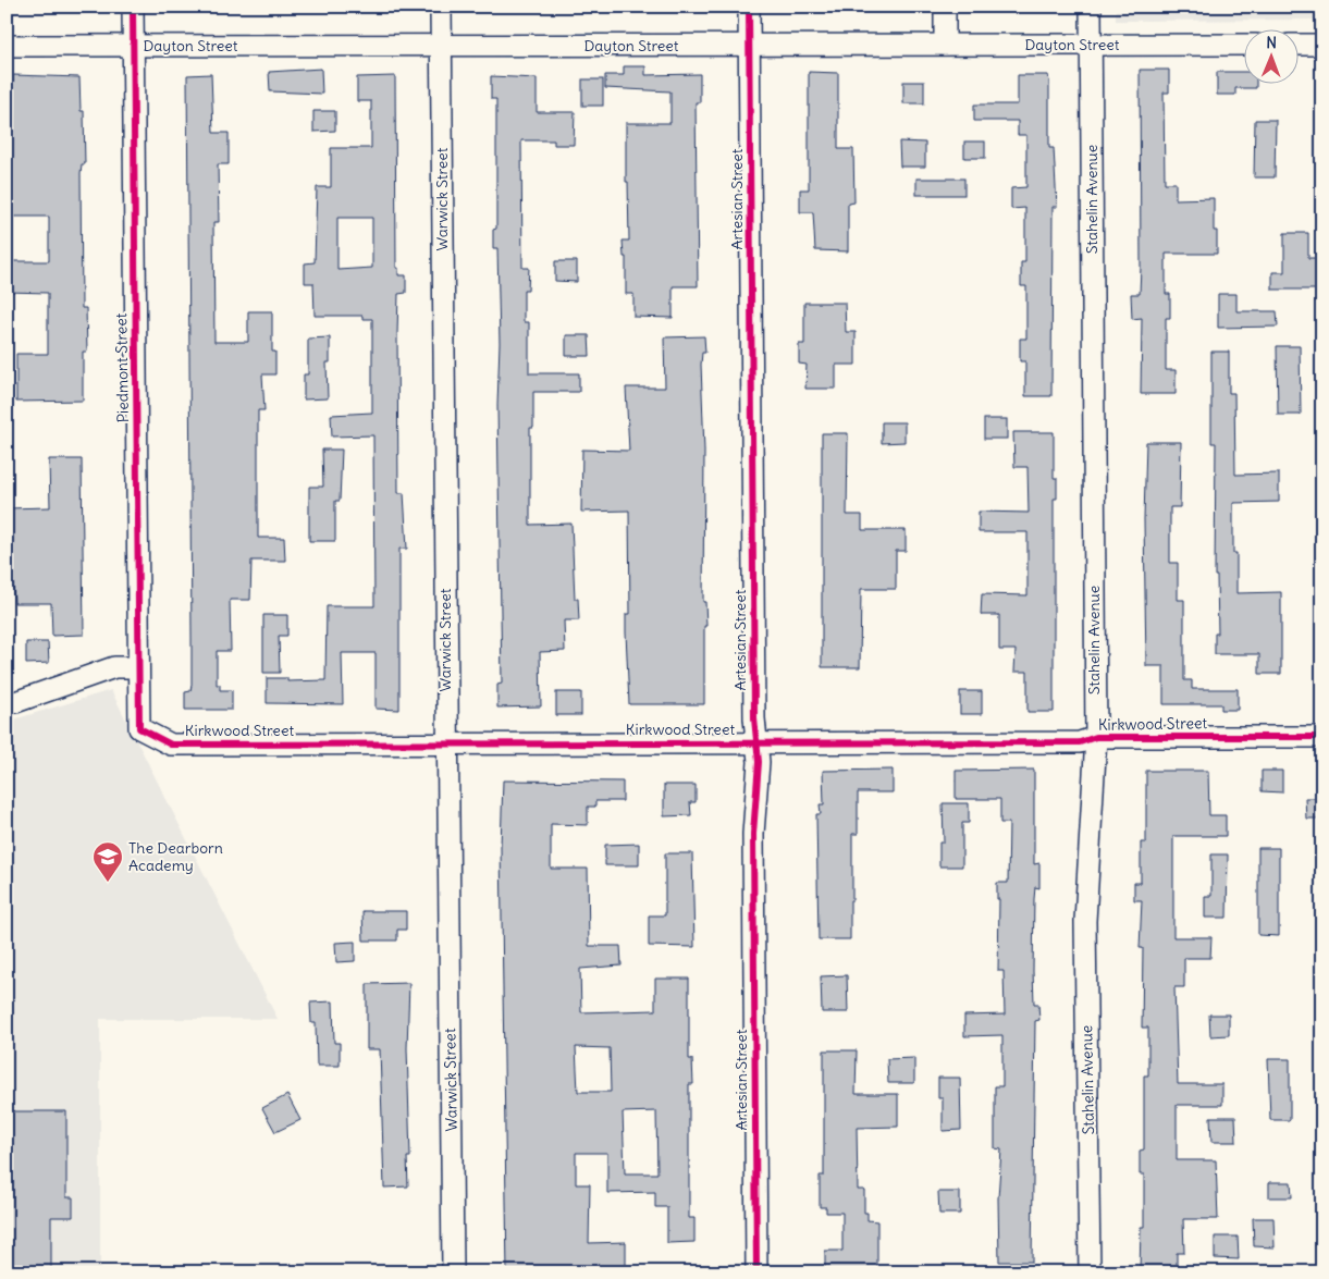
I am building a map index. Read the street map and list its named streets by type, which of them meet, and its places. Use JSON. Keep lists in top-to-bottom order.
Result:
{
  "streets": {
    "street": [
      "Dayton Street",
      "Warwick Street",
      "Artesian Street",
      "Stahelin Avenue",
      "Piedmont Street",
      "Kirkwood Street"
    ]
  },
  "crossings": [
    ["Dayton Street", "Warwick Street"],
    ["Dayton Street", "Artesian Street"],
    ["Dayton Street", "Stahelin Avenue"],
    ["Dayton Street", "Piedmont Street"],
    ["Warwick Street", "Kirkwood Street"],
    ["Artesian Street", "Kirkwood Street"],
    ["Stahelin Avenue", "Kirkwood Street"],
    ["Piedmont Street", "Kirkwood Street"]
  ],
  "places": {
    "school or university": ["The Dearborn Academy"]
  },
  "north": "top"
}
